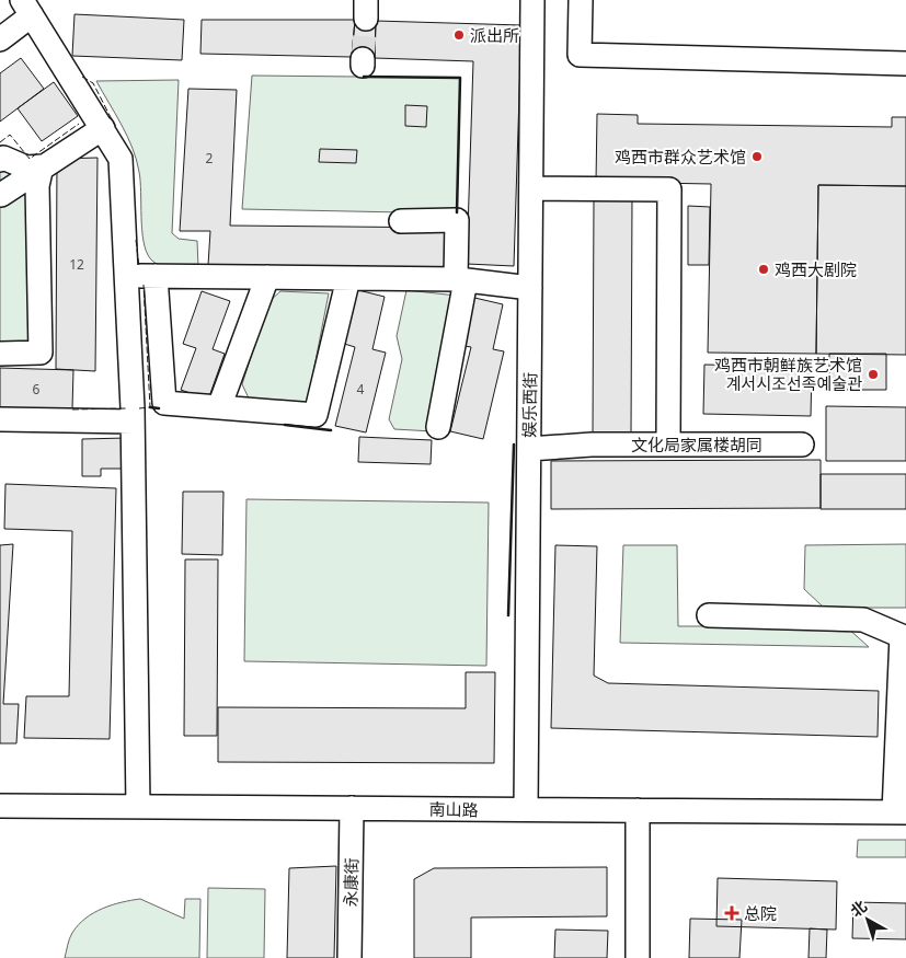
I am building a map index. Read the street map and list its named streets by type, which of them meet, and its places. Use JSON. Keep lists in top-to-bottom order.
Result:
{
  "streets": {
    "street": [
      "娱乐西街",
      "文化局家属楼胡同",
      "南山路",
      "永康街"
    ]
  },
  "crossings": [
    ["娱乐西街", "文化局家属楼胡同"],
    ["娱乐西街", "南山路"],
    ["南山路", "永康街"]
  ],
  "places": {
    "other": [
      "派出所",
      "鸡西市群众艺术馆",
      "鸡西大剧院",
      "鸡西市朝鲜族艺术馆 계서시조선족예술관"
    ],
    "health": ["总院"]
  },
  "house_numbers": [
    "2",
    "12",
    "6",
    "4"
  ],
  "north": "top left"
}
